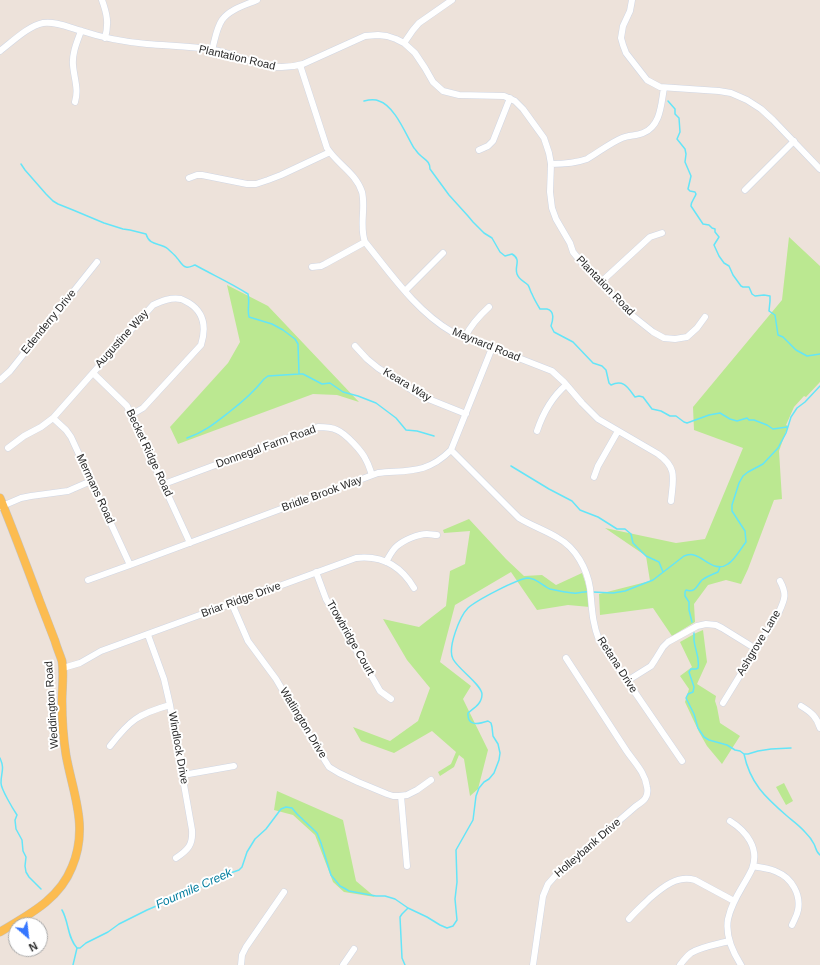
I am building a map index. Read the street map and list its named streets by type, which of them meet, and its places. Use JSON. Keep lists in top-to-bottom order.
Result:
{
  "streets": {
    "main road": ["Weddington Road"],
    "street": [
      "Plantation Road",
      "Edenderry Drive",
      "Augustine Way",
      "Maynard Road",
      "Keara Way",
      "Donnegal Farm Road",
      "Becket Ridge Road",
      "Mermans Road",
      "Bridle Brook Way",
      "Briar Ridge Drive",
      "Trowbridge Court",
      "Ashgrove Lane",
      "Retana Drive",
      "Watlington Drive",
      "Windlock Drive",
      "Holleybank Drive"
    ]
  },
  "crossings": [
    ["Augustine Way", "Becket Ridge Road"],
    ["Augustine Way", "Mermans Road"],
    ["Maynard Road", "Bridle Brook Way"],
    ["Keara Way", "Bridle Brook Way"],
    ["Donnegal Farm Road", "Becket Ridge Road"],
    ["Donnegal Farm Road", "Bridle Brook Way"],
    ["Becket Ridge Road", "Bridle Brook Way"],
    ["Mermans Road", "Bridle Brook Way"],
    ["Bridle Brook Way", "Retana Drive"],
    ["Briar Ridge Drive", "Trowbridge Court"],
    ["Briar Ridge Drive", "Weddington Road"],
    ["Briar Ridge Drive", "Watlington Drive"],
    ["Briar Ridge Drive", "Windlock Drive"]
  ],
  "water": ["Fourmile Creek"],
  "north": "bottom right"
}
